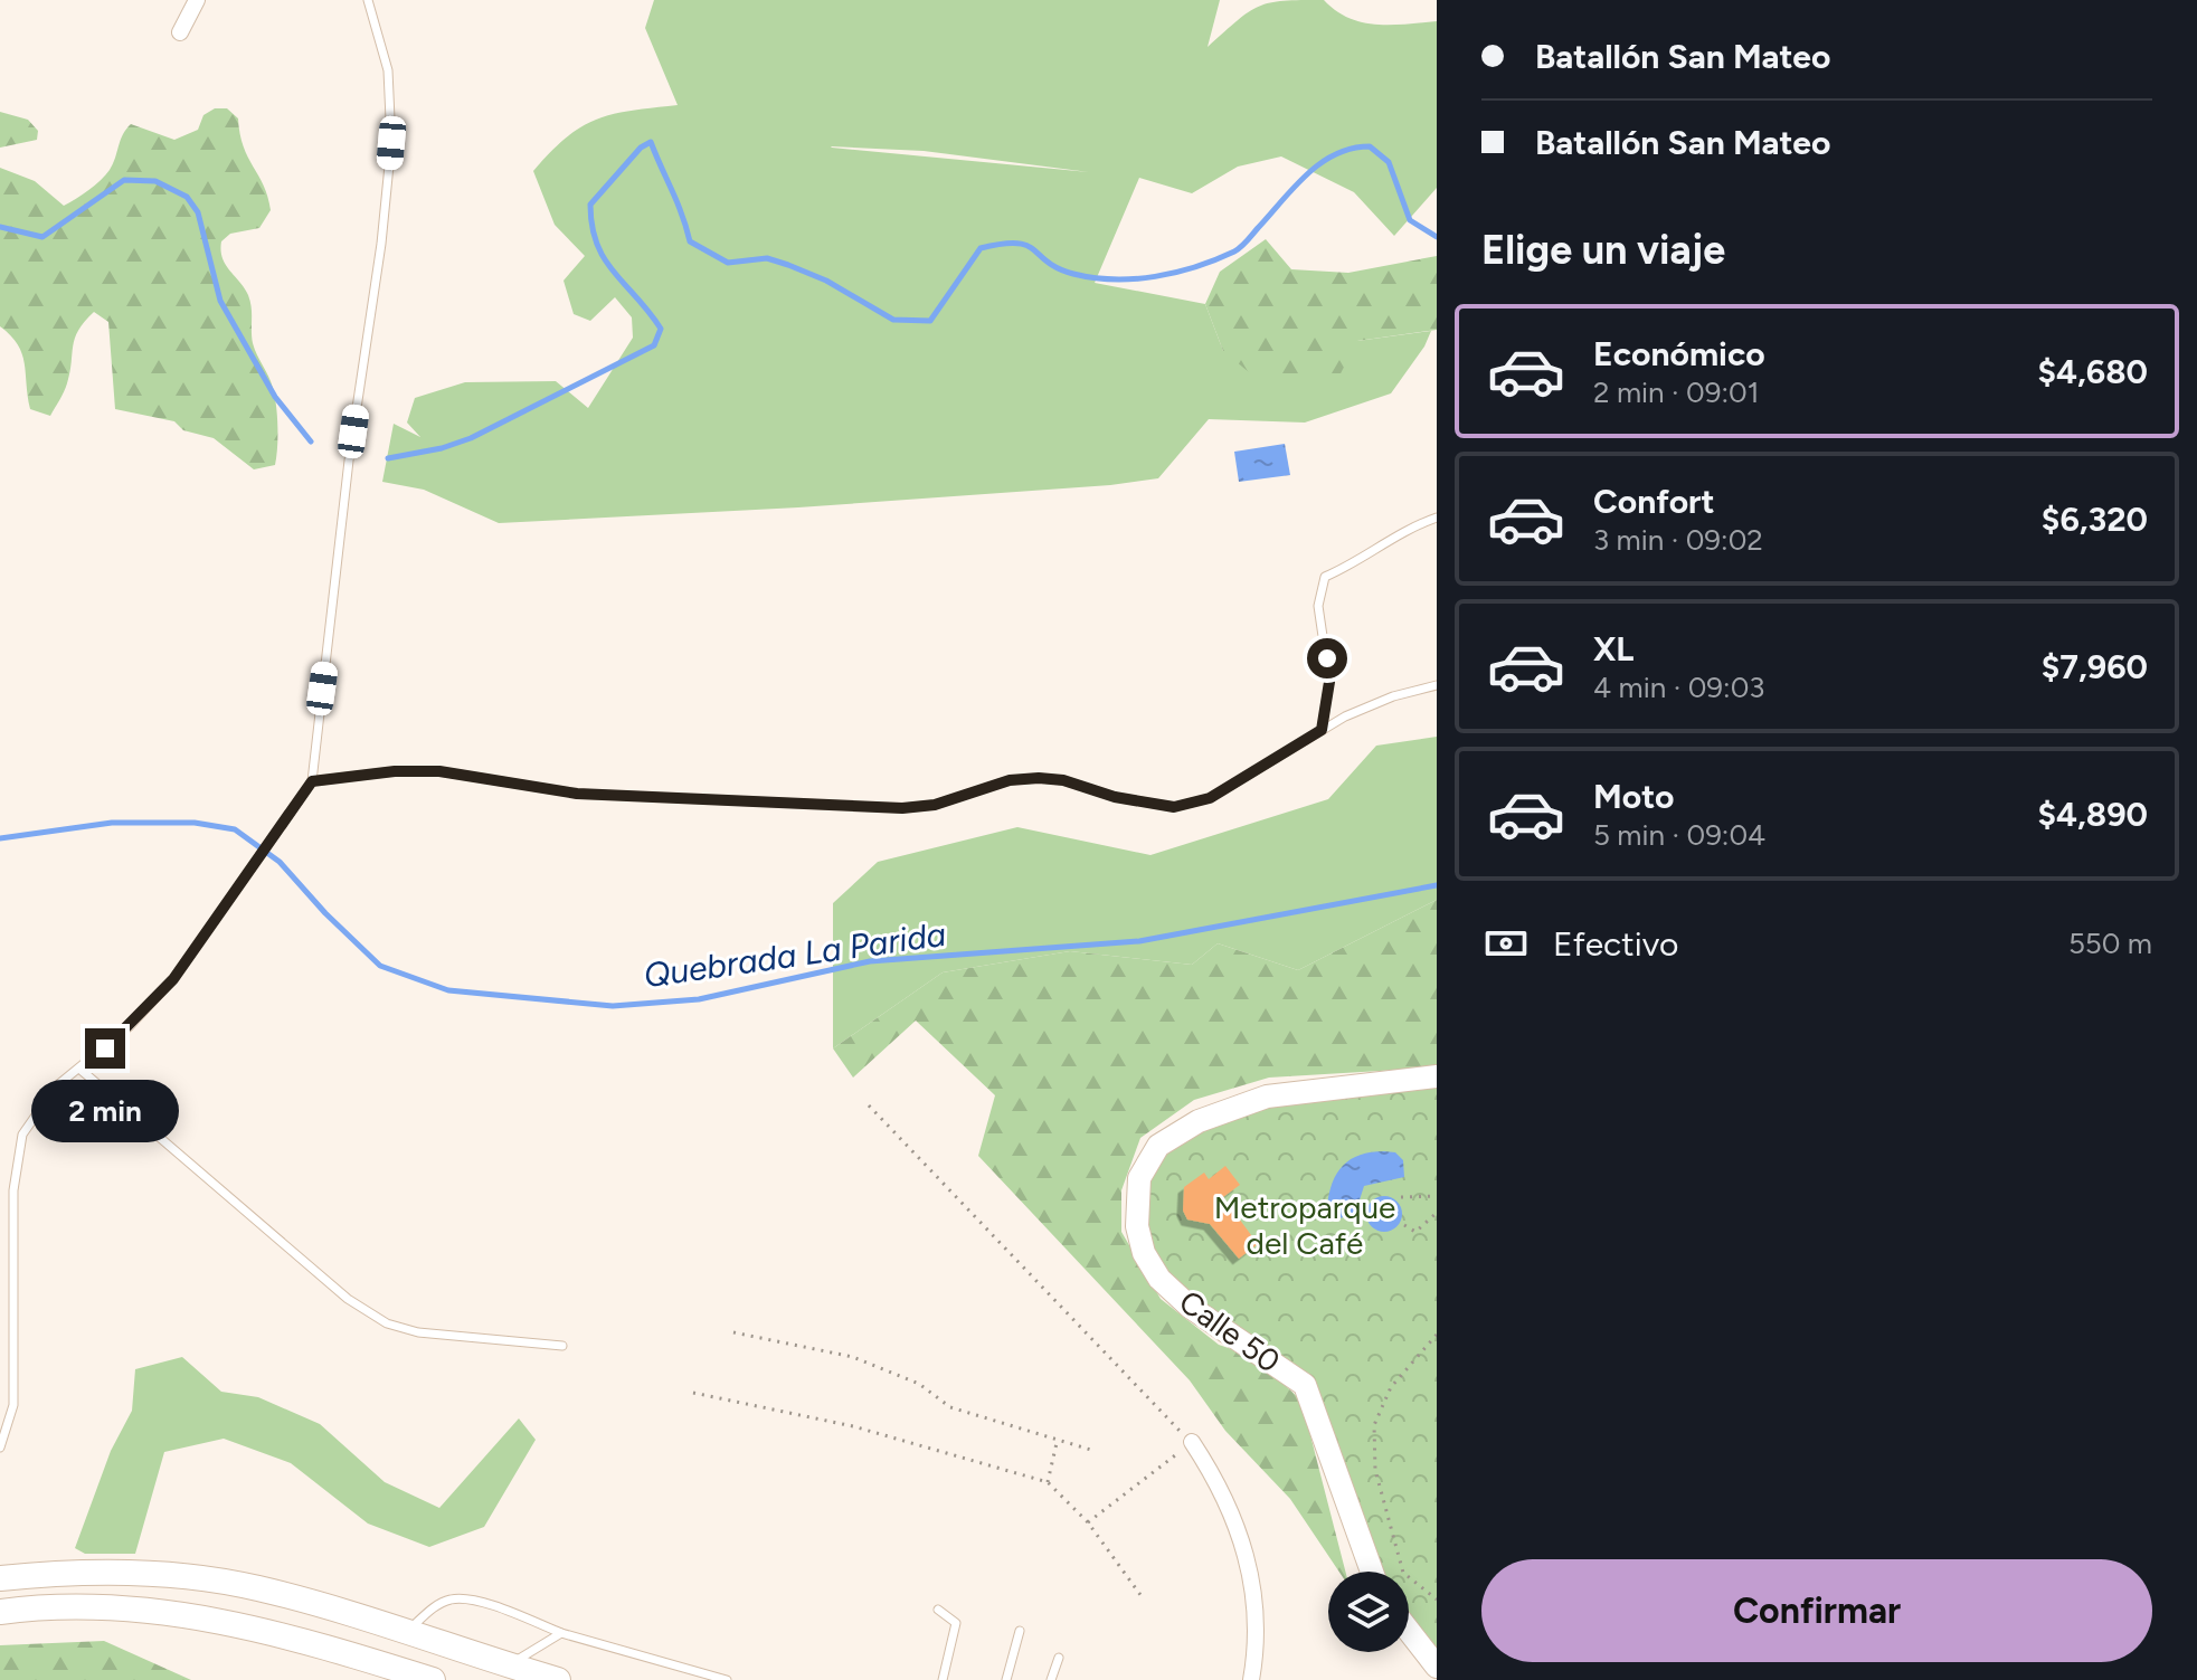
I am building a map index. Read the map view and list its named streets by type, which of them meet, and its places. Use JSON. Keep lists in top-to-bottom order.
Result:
{
  "streets": {
    "street": ["Calle 50"]
  },
  "water": ["Quebrada La Parida"],
  "parks": ["Metroparque del Café"],
  "page": {
    "banner": ["Batallón San Mateo", "Batallón San Mateo"],
    "heading": "Elige un viaje",
    "list": [
      {
        "name": "Económico",
        "note": "2 min · 09:01",
        "value": "$4,680"
      },
      {
        "name": "Confort",
        "note": "3 min · 09:02",
        "value": "$6,320"
      },
      {
        "name": "XL",
        "note": "4 min · 09:03",
        "value": "$7,960"
      },
      {
        "name": "Moto",
        "note": "5 min · 09:04",
        "value": "$4,890"
      }
    ],
    "pay": ["Efectivo", "550 m"],
    "bubble": "2 min",
    "buttons": "Confirmar"
  }
}
